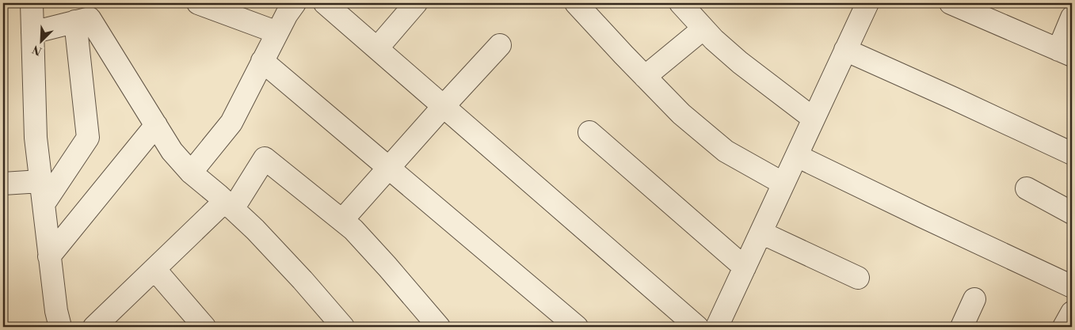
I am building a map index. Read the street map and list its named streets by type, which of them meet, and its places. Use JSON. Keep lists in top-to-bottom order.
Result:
{
  "north": "bottom left"
}
